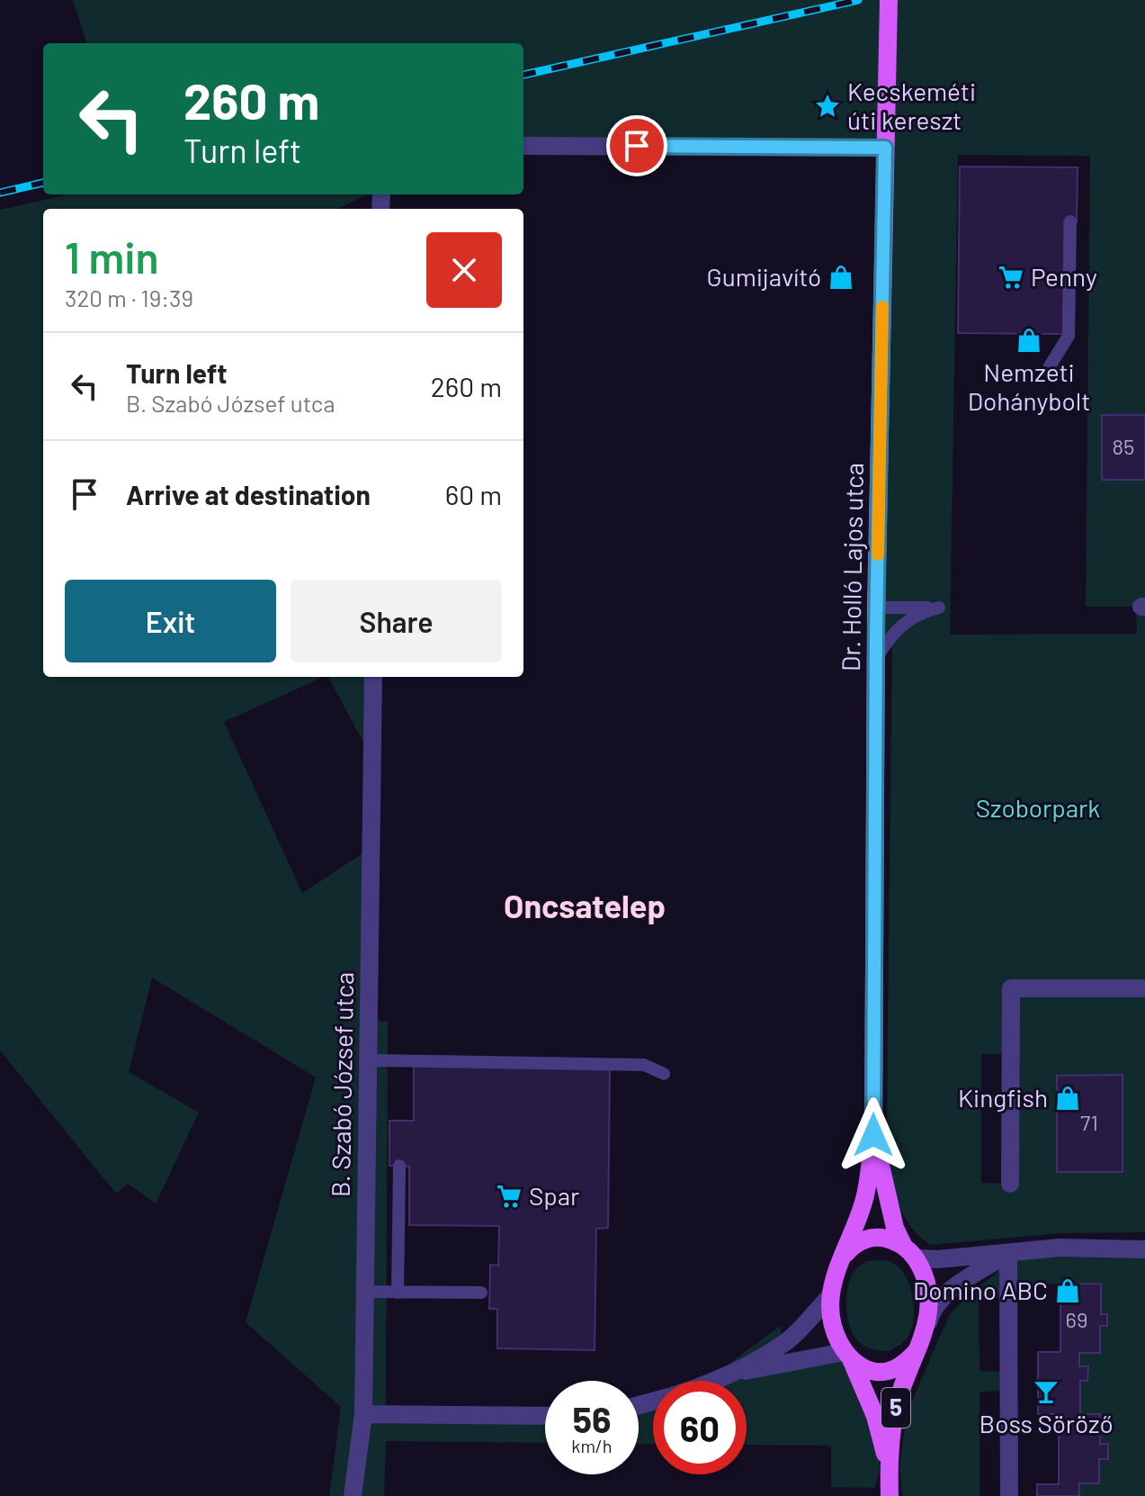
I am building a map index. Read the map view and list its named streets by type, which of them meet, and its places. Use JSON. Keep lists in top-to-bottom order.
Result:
{
  "streets": {
    "main road": ["Dr. Holló Lajos utca", "5"],
    "street": ["B. Szabó József utca"]
  },
  "crossings": [
    ["Dr. Holló Lajos utca", "5"]
  ],
  "districts": ["Oncsatelep"],
  "parks": ["Szoborpark"],
  "places": {
    "place": ["Kecskeméti úti kereszt"],
    "shop": [
      "Gumijavító",
      "Nemzeti Dohánybolt",
      "Kingfish",
      "Domino ABC"
    ],
    "supermarket": ["Penny", "Spar"],
    "bar": ["Boss Söröző"]
  },
  "house_numbers": ["85", "71", "69"],
  "page": {
    "turn": ["260 m", "Turn left"],
    "heading": ["1 min", "320 m · 19:39"],
    "list": [
      {
        "name": "Turn left",
        "note": "B. Szabó József utca",
        "value": "260 m"
      },
      {
        "name": "Arrive at destination",
        "value": "60 m"
      }
    ],
    "buttons": ["Exit", "Share"],
    "speed": "56 km/h",
    "limit": "60"
  }
}
